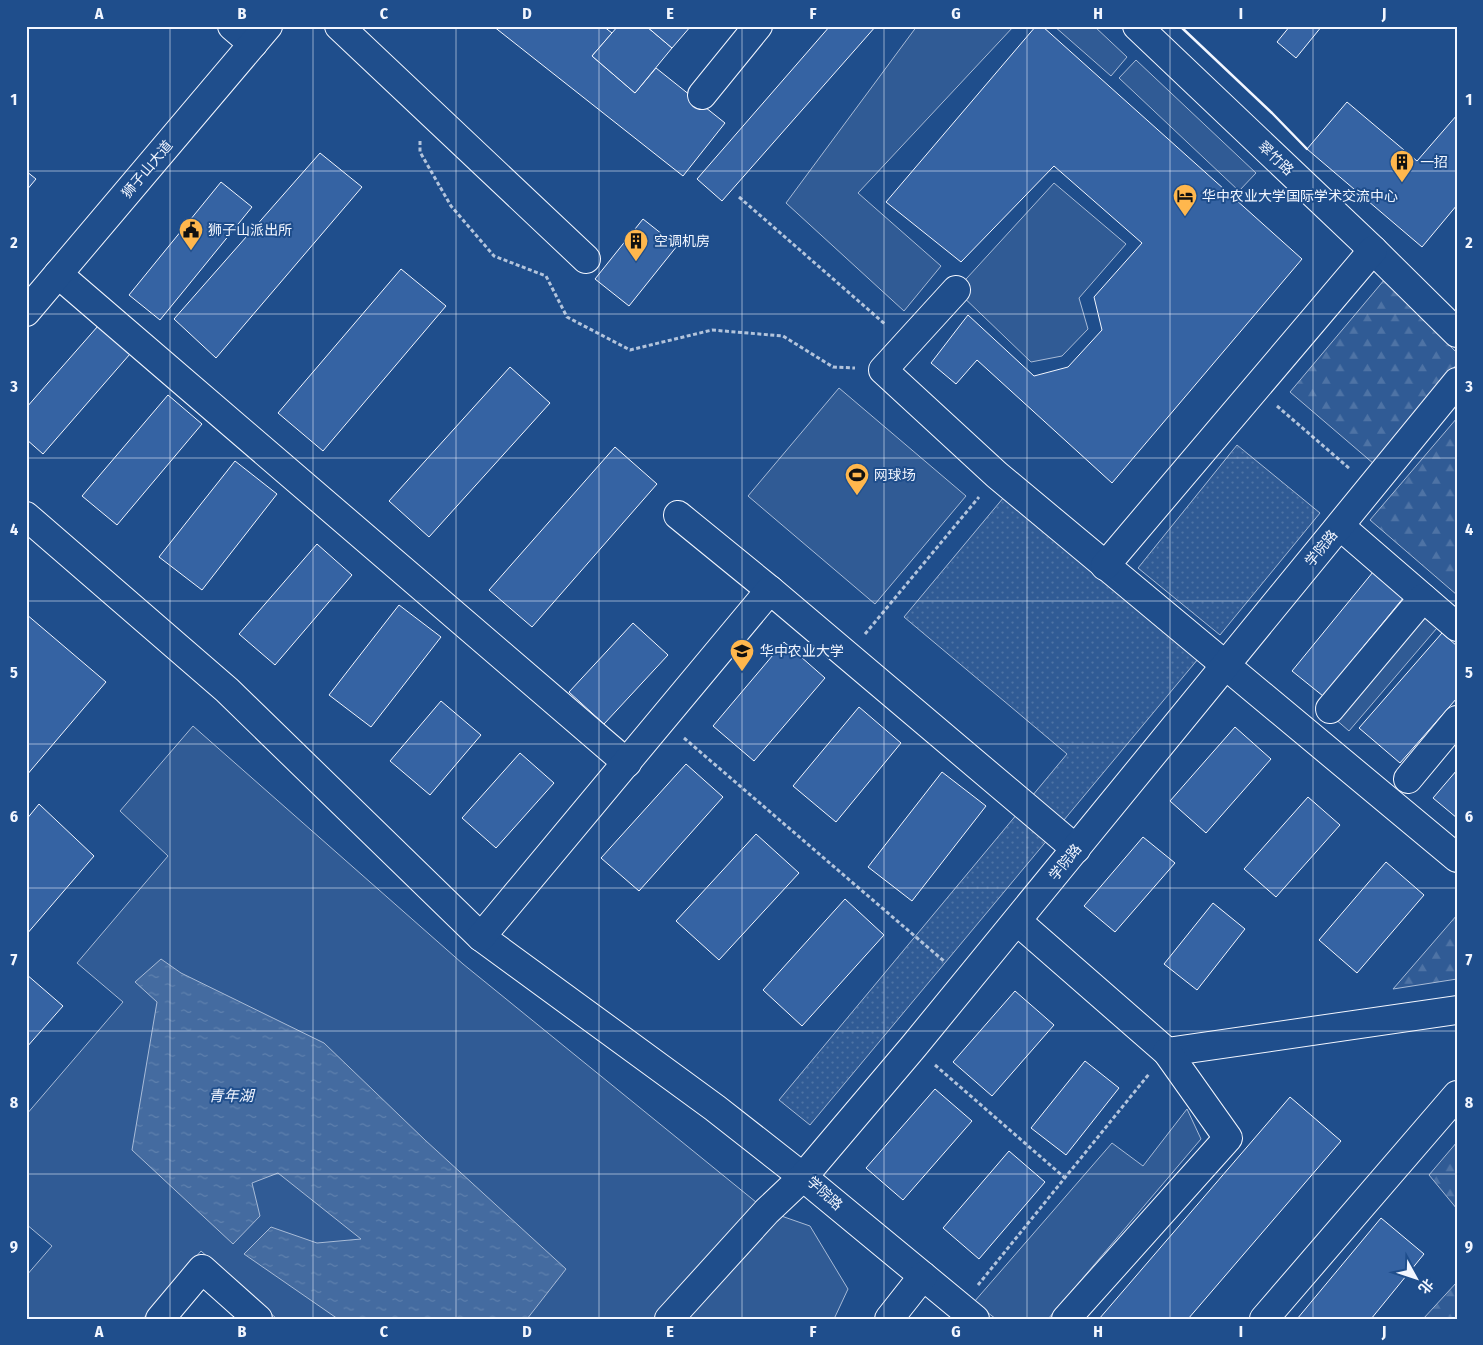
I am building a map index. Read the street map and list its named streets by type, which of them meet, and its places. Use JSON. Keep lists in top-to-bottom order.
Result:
{
  "streets": {
    "street": ["翠竹路", "狮子山大道", "学院路"]
  },
  "water": ["青年湖"],
  "places": {
    "building": ["一招", "空调机房"],
    "hotel": ["华中农业大学国际学术交流中心"],
    "public building": ["狮子山派出所"],
    "sports": ["网球场"],
    "school or university": ["华中农业大学"]
  },
  "north": "bottom right",
  "grid": {
    "columns": [
      "A",
      "B",
      "C",
      "D",
      "E",
      "F",
      "G",
      "H",
      "I",
      "J"
    ],
    "rows": [
      "1",
      "2",
      "3",
      "4",
      "5",
      "6",
      "7",
      "8",
      "9"
    ]
  }
}
